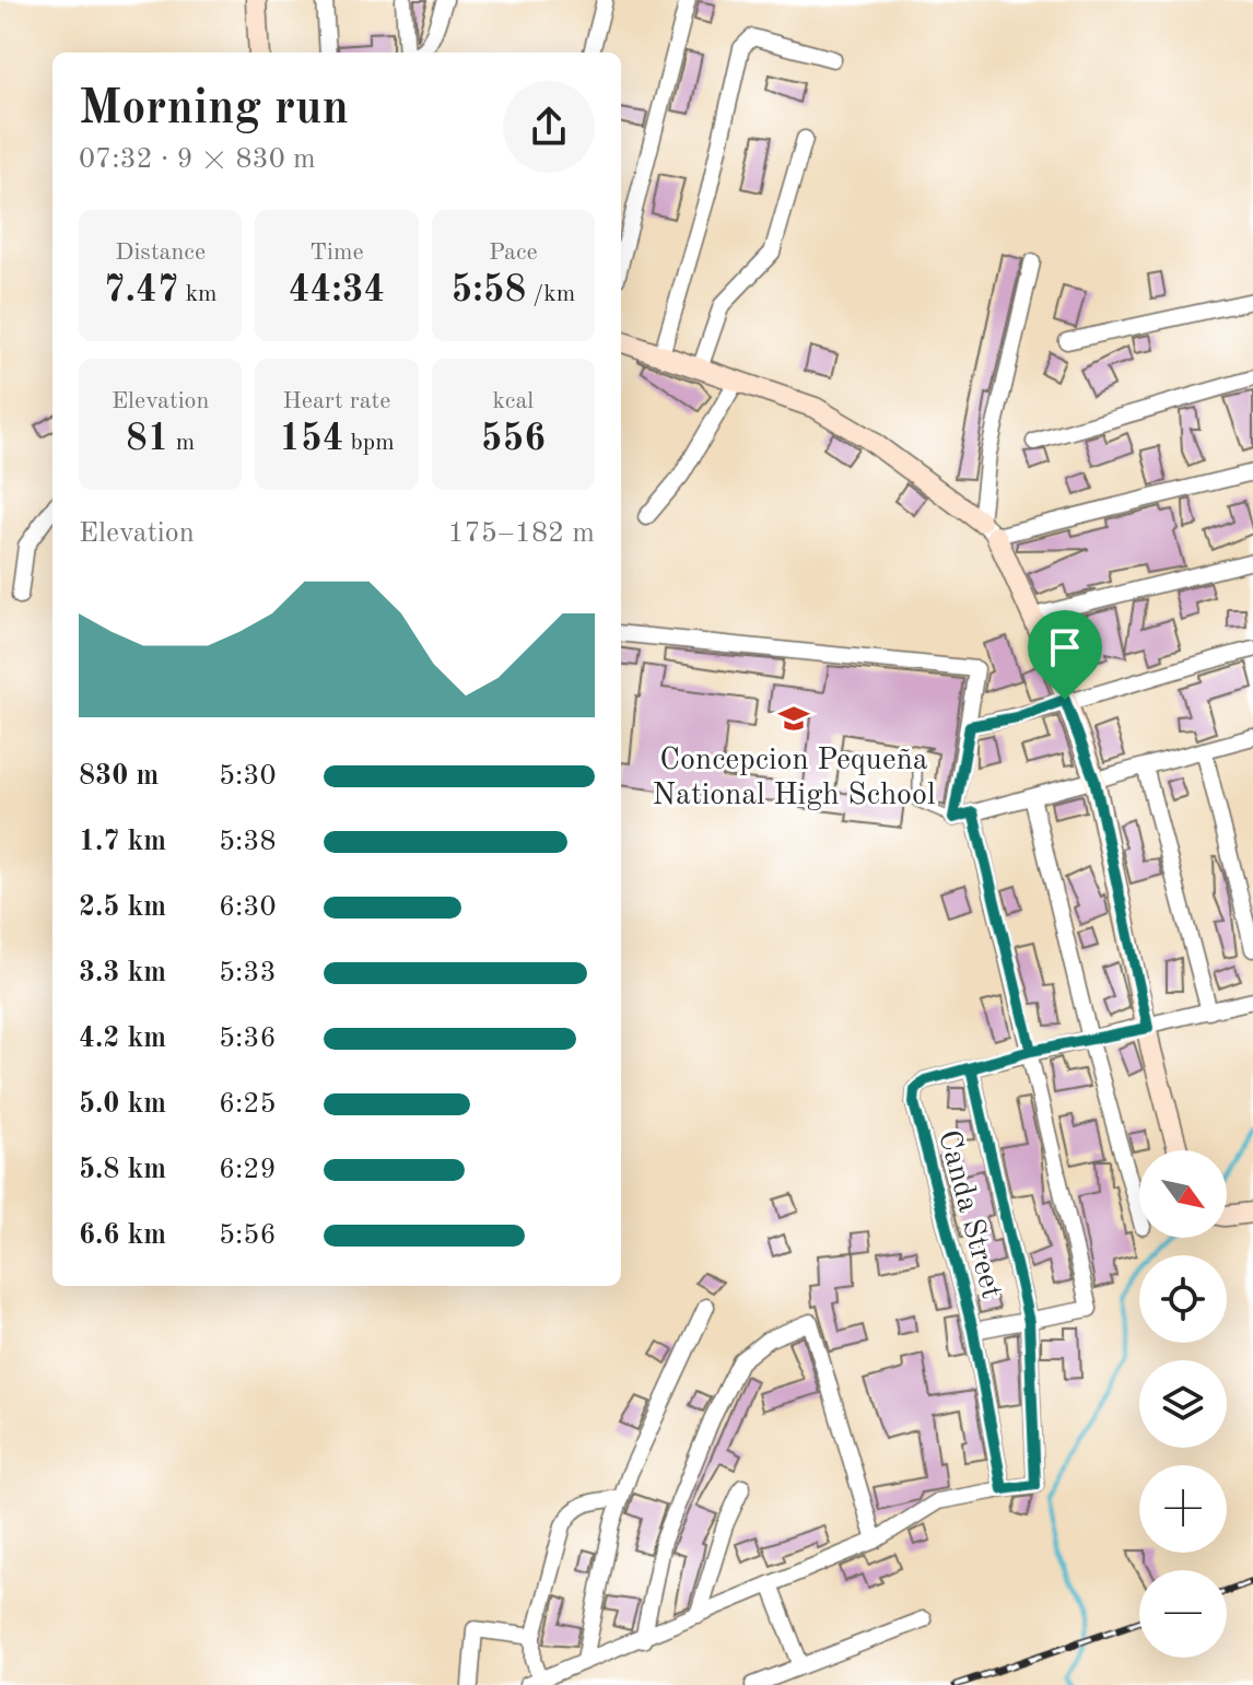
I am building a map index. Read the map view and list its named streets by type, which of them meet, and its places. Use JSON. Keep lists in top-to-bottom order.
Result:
{
  "streets": {
    "street": ["Canda Street"]
  },
  "places": {
    "school or university": ["Concepcion Pequeña National High School"]
  },
  "north": "bottom right",
  "page": {
    "heading": ["Morning run", "07:32 · 9 × 830 m"],
    "stats": [
      ["Distance", "7.47 km"],
      ["Time", "44:34"],
      ["Pace", "5:58 /km"],
      ["Elevation", "81 m"],
      ["Heart rate", "154 bpm"],
      ["kcal", "556"]
    ],
    "chart": ["Elevation", "175–182 m"],
    "list": [
      {
        "name": "830 m",
        "note": "5:30"
      },
      {
        "name": "1.7 km",
        "note": "5:38"
      },
      {
        "name": "2.5 km",
        "note": "6:30"
      },
      {
        "name": "3.3 km",
        "note": "5:33"
      },
      {
        "name": "4.2 km",
        "note": "5:36"
      },
      {
        "name": "5.0 km",
        "note": "6:25"
      },
      {
        "name": "5.8 km",
        "note": "6:29"
      },
      {
        "name": "6.6 km",
        "note": "5:56"
      }
    ],
    "map_buttons": ["+", "−"]
  }
}
